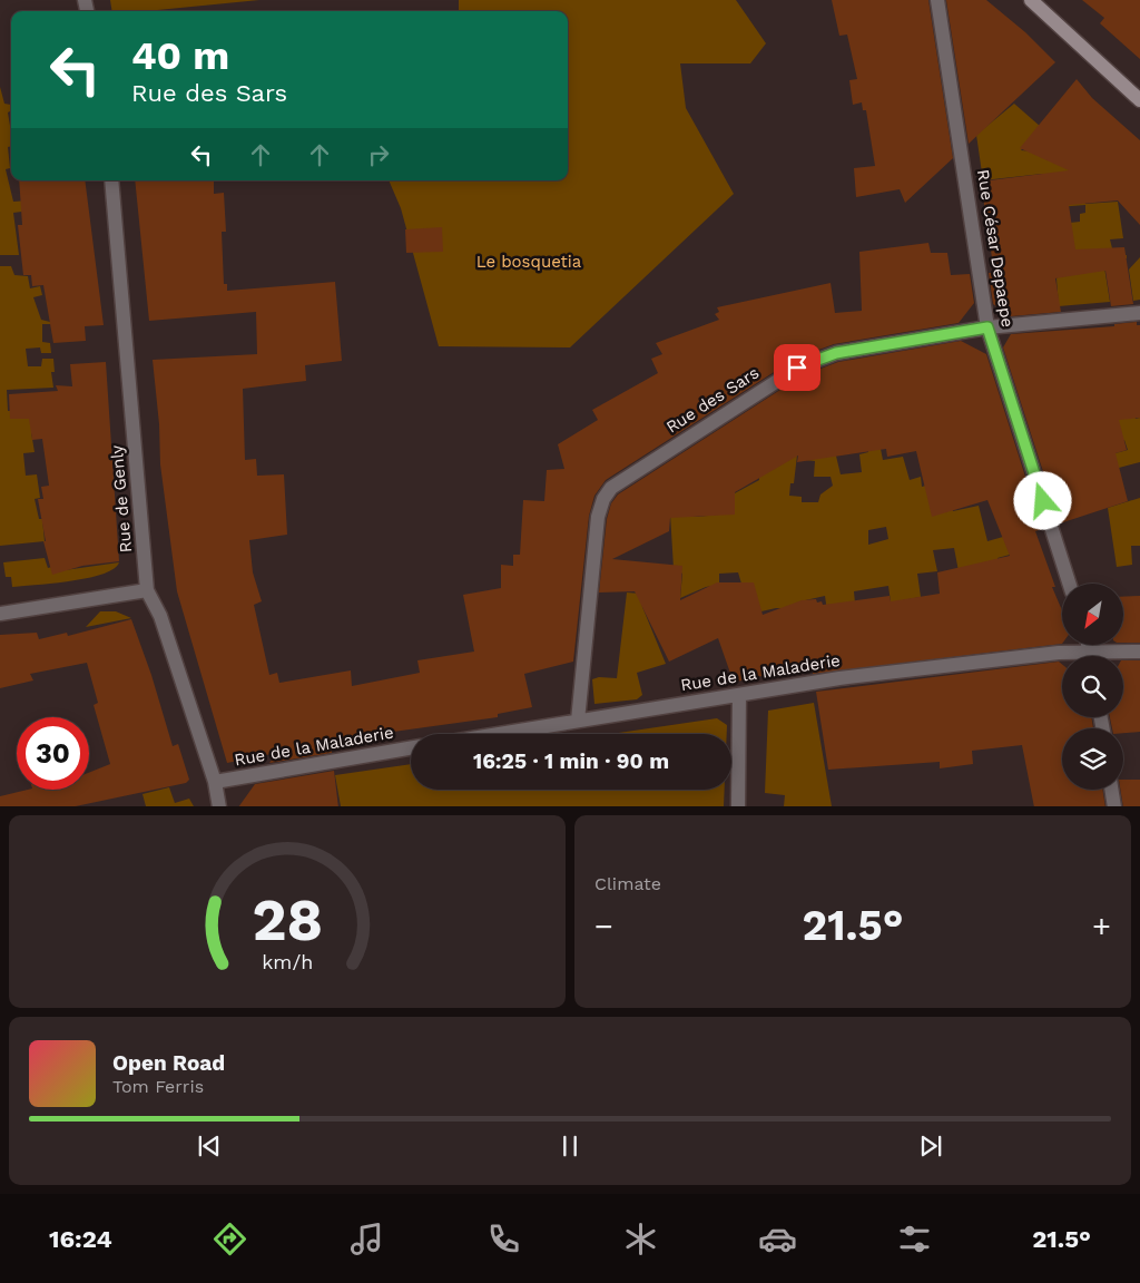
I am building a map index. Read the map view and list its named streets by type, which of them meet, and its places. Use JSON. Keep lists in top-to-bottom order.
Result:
{
  "streets": {
    "street": [
      "Rue César Depaepe",
      "Rue des Sars",
      "Rue de Genly",
      "Rue de la Maladerie"
    ]
  },
  "crossings": [
    ["Rue César Depaepe", "Rue des Sars"],
    ["Rue des Sars", "Rue de la Maladerie"],
    ["Rue de Genly", "Rue de la Maladerie"]
  ],
  "parks": ["Le bosquetia"],
  "north": "bottom left",
  "page": {
    "turn": ["40 m", "Rue des Sars"],
    "limit": "30",
    "trip": "16:25 · 1 min · 90 m",
    "tile": "Climate",
    "heat": ["−", "21.5°", "+"],
    "song": ["Open Road", "Tom Ferris"],
    "tabs": ["16:24", "21.5°"],
    "gauge": ["28", "km/h"]
  }
}
